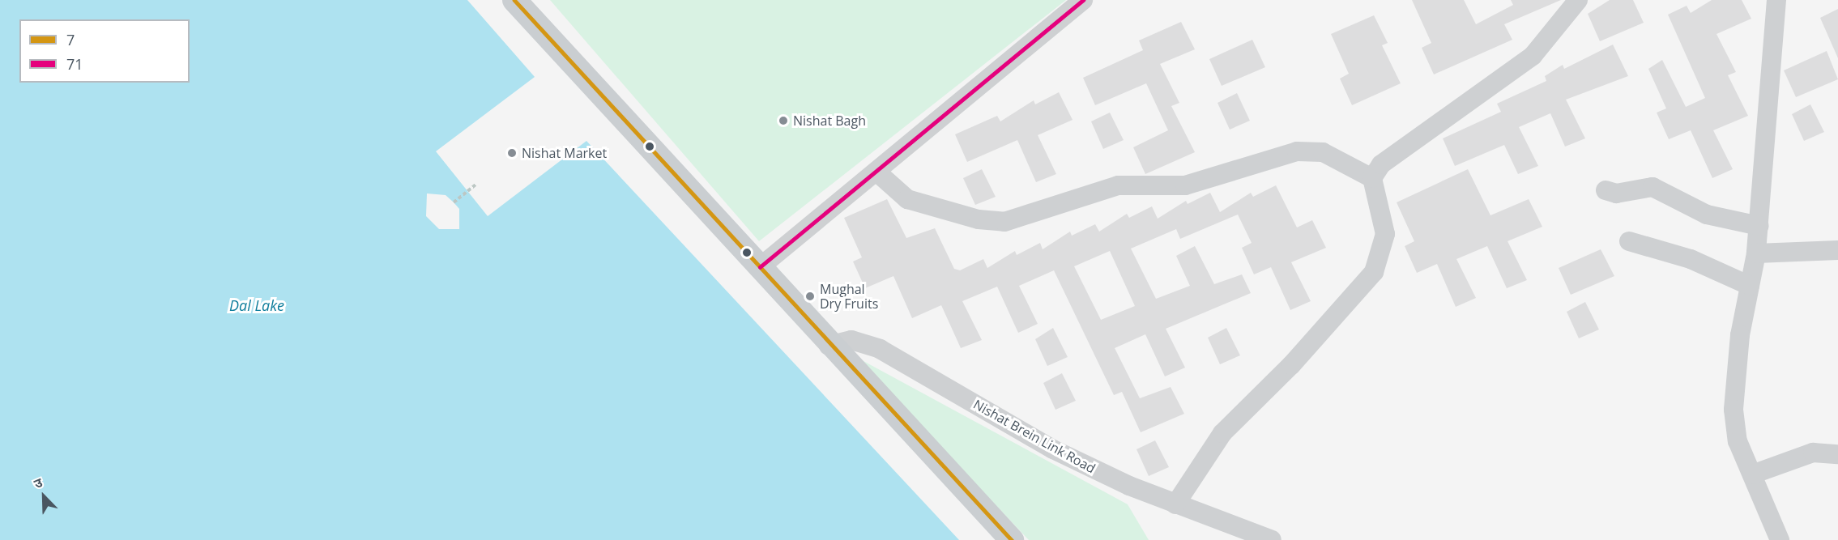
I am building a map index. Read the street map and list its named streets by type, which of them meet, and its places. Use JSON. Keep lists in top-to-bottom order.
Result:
{
  "streets": {
    "street": ["Nishat Brein Link Road"]
  },
  "water": ["Dal Lake"],
  "places": ["Nishat Bagh", "Nishat Market", "Mughal Dry Fruits"],
  "lines": ["transit line 7", "transit line 71"],
  "legend": ["7", "71"],
  "north": "top left"
}
